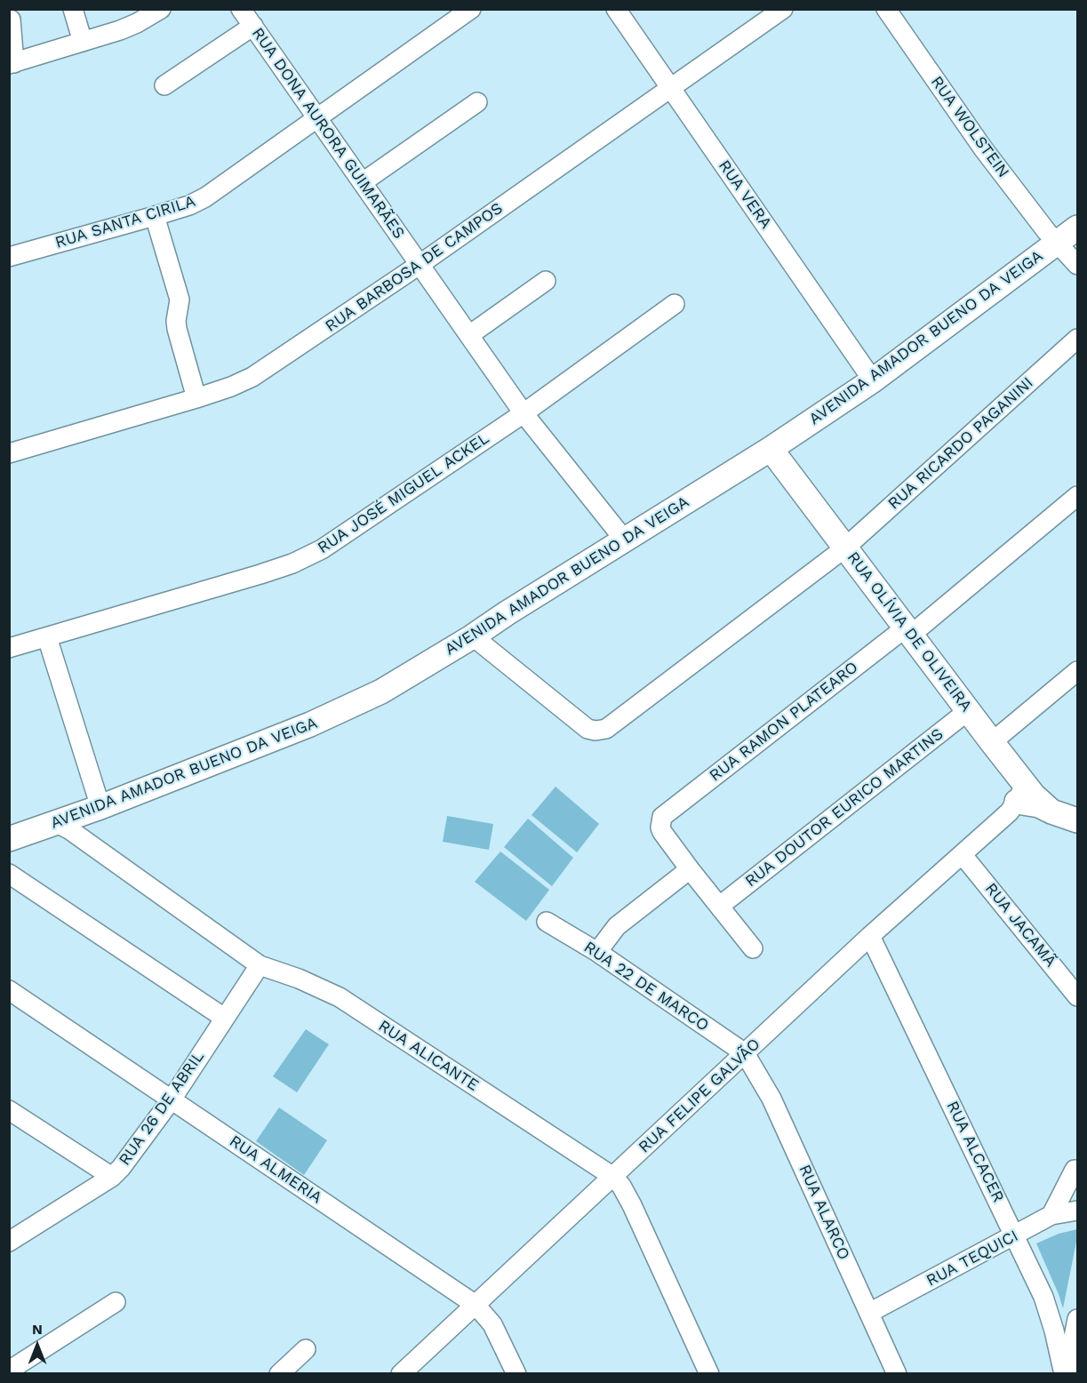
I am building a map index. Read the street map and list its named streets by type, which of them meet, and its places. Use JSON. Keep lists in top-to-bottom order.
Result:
{
  "streets": {
    "main road": ["AVENIDA AMADOR BUENO DA VEIGA", "RUA OLÍVIA DE OLIVEIRA"],
    "street": [
      "RUA WOLSTEIN",
      "RUA DONA AURORA GUIMARÃES",
      "RUA VERA",
      "RUA SANTA CIRILA",
      "RUA BARBOSA DE CAMPOS",
      "RUA RICARDO PAGANINI",
      "RUA JOSÉ MIGUEL ACKEL",
      "RUA RAMON PLATEARO",
      "RUA DOUTOR EURICO MARTINS",
      "RUA JACAMÃ",
      "RUA 22 DE MARCO",
      "RUA ALICANTE",
      "RUA FELIPE GALVÃO",
      "RUA 26 DE ABRIL",
      "RUA ALCACER",
      "RUA ALMERIA",
      "RUA ALARCO",
      "RUA TEQUICI"
    ]
  },
  "crossings": [
    ["RUA WOLSTEIN", "AVENIDA AMADOR BUENO DA VEIGA"],
    ["RUA DONA AURORA GUIMARÃES", "RUA SANTA CIRILA"],
    ["RUA DONA AURORA GUIMARÃES", "RUA BARBOSA DE CAMPOS"],
    ["RUA DONA AURORA GUIMARÃES", "AVENIDA AMADOR BUENO DA VEIGA"],
    ["RUA DONA AURORA GUIMARÃES", "RUA JOSÉ MIGUEL ACKEL"],
    ["RUA VERA", "RUA BARBOSA DE CAMPOS"],
    ["RUA VERA", "AVENIDA AMADOR BUENO DA VEIGA"],
    ["AVENIDA AMADOR BUENO DA VEIGA", "RUA RICARDO PAGANINI"],
    ["AVENIDA AMADOR BUENO DA VEIGA", "RUA OLÍVIA DE OLIVEIRA"],
    ["AVENIDA AMADOR BUENO DA VEIGA", "RUA ALICANTE"],
    ["RUA RICARDO PAGANINI", "RUA OLÍVIA DE OLIVEIRA"],
    ["RUA OLÍVIA DE OLIVEIRA", "RUA RAMON PLATEARO"],
    ["RUA OLÍVIA DE OLIVEIRA", "RUA DOUTOR EURICO MARTINS"],
    ["RUA OLÍVIA DE OLIVEIRA", "RUA FELIPE GALVÃO"],
    ["RUA JACAMÃ", "RUA FELIPE GALVÃO"],
    ["RUA 22 DE MARCO", "RUA FELIPE GALVÃO"],
    ["RUA 22 DE MARCO", "RUA ALARCO"],
    ["RUA ALICANTE", "RUA FELIPE GALVÃO"],
    ["RUA ALICANTE", "RUA 26 DE ABRIL"],
    ["RUA FELIPE GALVÃO", "RUA ALCACER"],
    ["RUA FELIPE GALVÃO", "RUA ALMERIA"],
    ["RUA FELIPE GALVÃO", "RUA ALARCO"],
    ["RUA 26 DE ABRIL", "RUA ALMERIA"],
    ["RUA ALCACER", "RUA TEQUICI"],
    ["RUA ALARCO", "RUA TEQUICI"]
  ],
  "north": "top"
}
